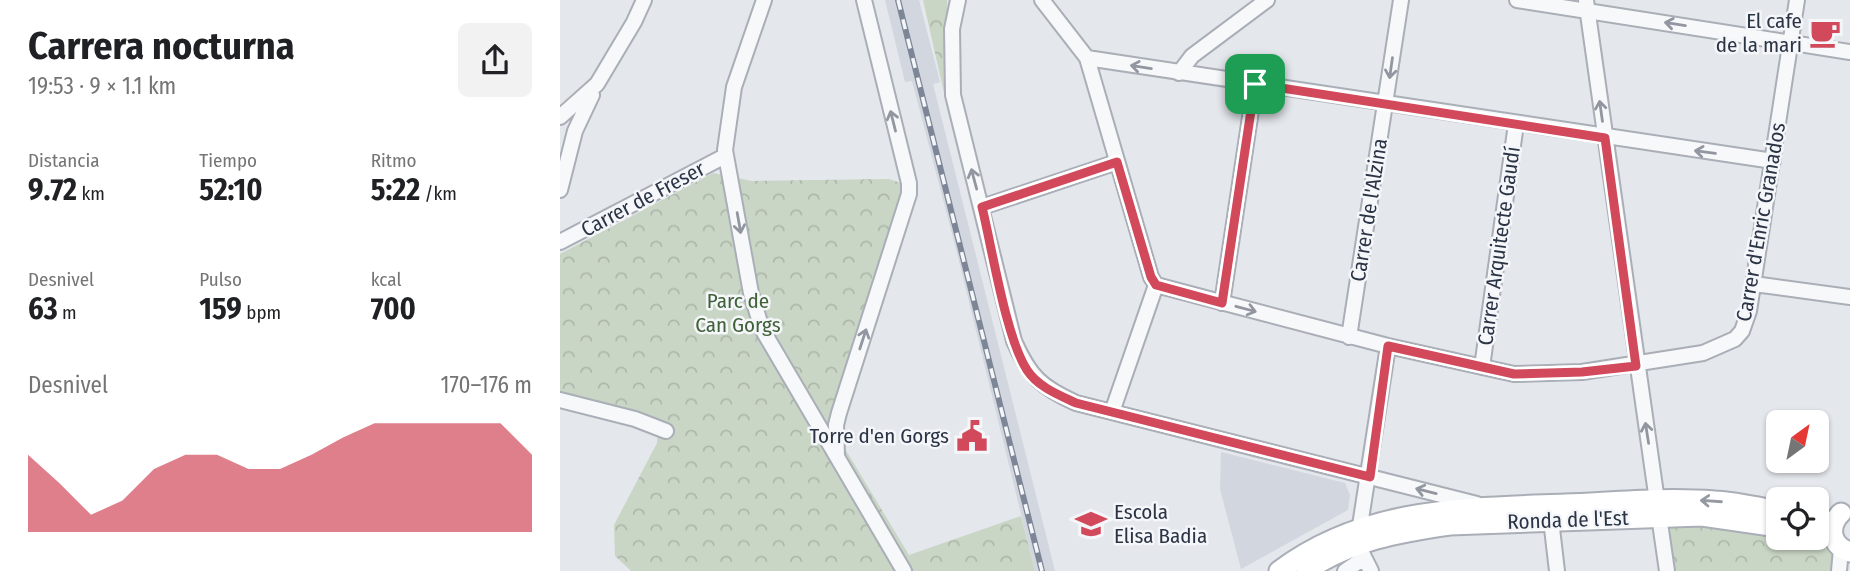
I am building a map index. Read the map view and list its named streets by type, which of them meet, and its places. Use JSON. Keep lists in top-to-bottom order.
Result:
{
  "streets": {
    "street": [
      "Carrer de Freser",
      "Carrer de l'Alzina",
      "Carrer d'Enric Granados",
      "Carrer Arquitecte Gaudí",
      "Ronda de l'Est"
    ]
  },
  "parks": ["Parc de Can Gorgs"],
  "places": {
    "cafe": ["El cafe de la mari"],
    "public building": ["Torre d'en Gorgs"],
    "school or university": ["Escola Elisa Badia"]
  },
  "north": "top right",
  "page": {
    "heading": ["Carrera nocturna", "19:53 · 9 × 1.1 km"],
    "stats": [
      ["Distancia", "9.72 km"],
      ["Tiempo", "52:10"],
      ["Ritmo", "5:22 /km"],
      ["Desnivel", "63 m"],
      ["Pulso", "159 bpm"],
      ["kcal", "700"]
    ],
    "chart": ["Desnivel", "170–176 m"]
  }
}
